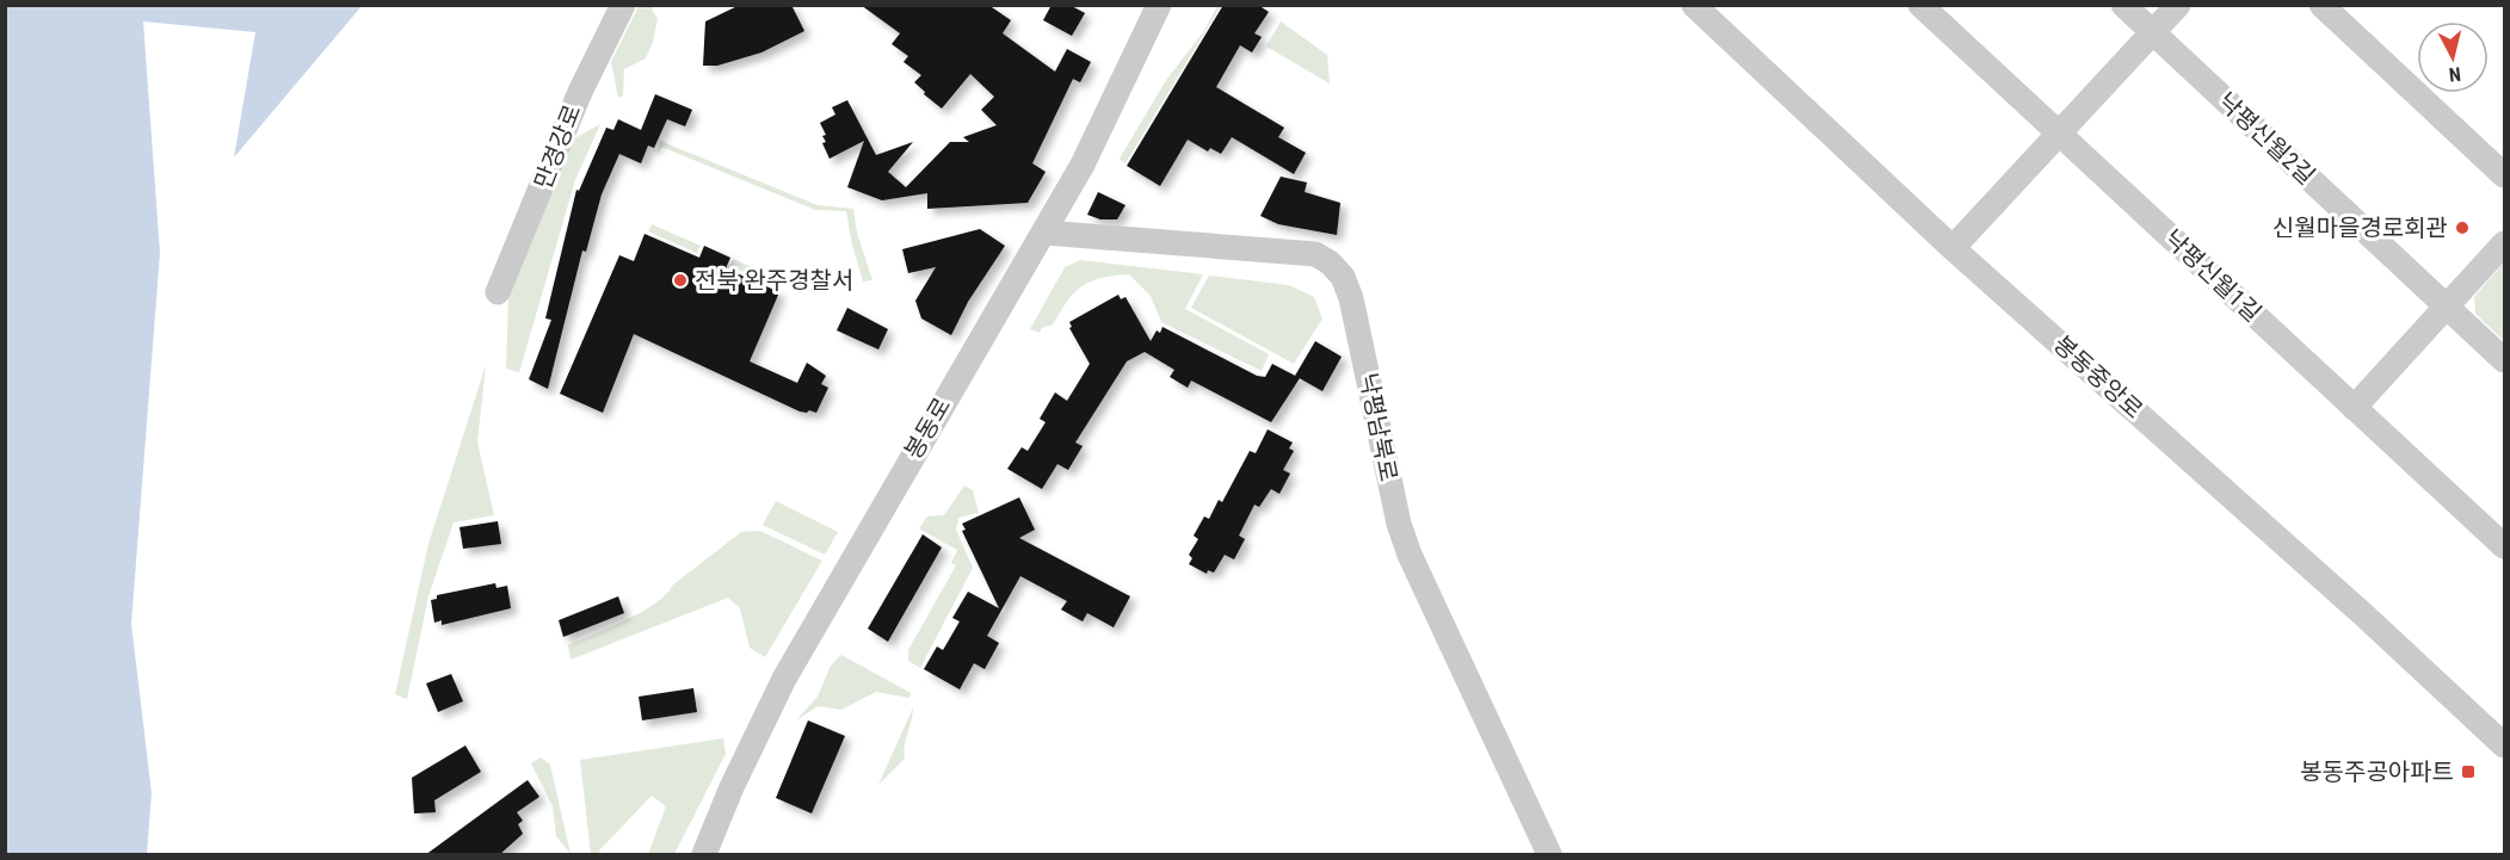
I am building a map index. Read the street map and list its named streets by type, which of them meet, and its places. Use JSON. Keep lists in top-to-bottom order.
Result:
{
  "streets": {
    "street": [
      "낙평신월2길",
      "만경강로",
      "낙평신월1길",
      "봉동중앙로",
      "낙평남북로",
      "봉동로"
    ]
  },
  "crossings": [
    ["낙평남북로", "봉동로"]
  ],
  "places": {
    "other": ["신월마을경로회관", "전북 완주경찰서"],
    "transit": ["봉동주공아파트"]
  },
  "north": "bottom"
}
